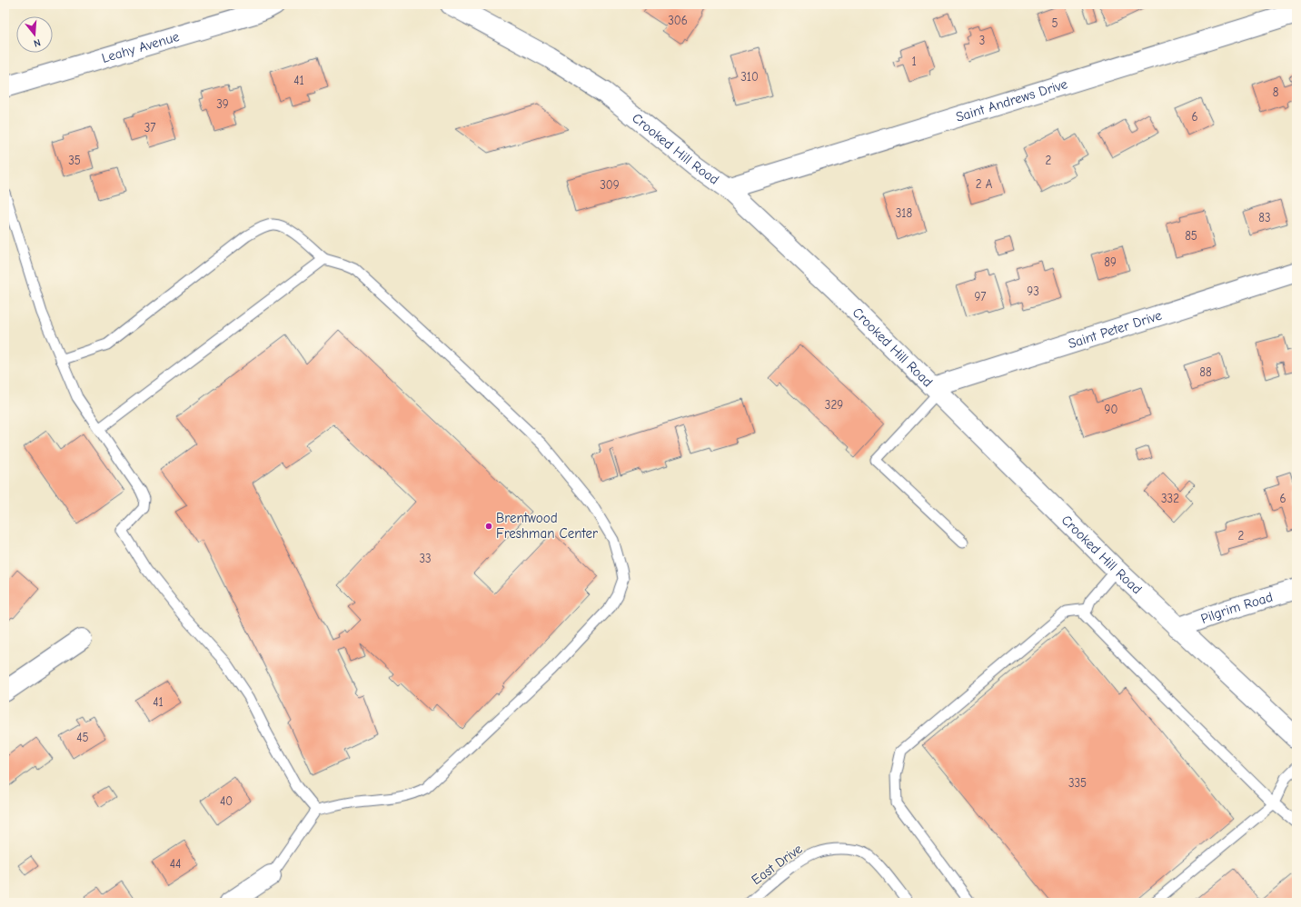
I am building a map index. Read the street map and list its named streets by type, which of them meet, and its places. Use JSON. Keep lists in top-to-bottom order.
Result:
{
  "streets": {
    "street": [
      "Leahy Avenue",
      "Saint Andrews Drive",
      "Crooked Hill Road",
      "Saint Peter Drive",
      "Pilgrim Road"
    ],
    "lane": ["East Drive"]
  },
  "crossings": [
    ["Saint Andrews Drive", "Crooked Hill Road"],
    ["Crooked Hill Road", "Saint Peter Drive"],
    ["Crooked Hill Road", "Pilgrim Road"]
  ],
  "places": ["Brentwood Freshman Center"],
  "house_numbers": [
    "306",
    "5",
    "3",
    "1",
    "310",
    "41",
    "8",
    "39",
    "6",
    "37",
    "35",
    "2",
    "2 A",
    "309",
    "318",
    "83",
    "85",
    "89",
    "93",
    "97",
    "88",
    "329",
    "90",
    "332",
    "6",
    "2",
    "33",
    "41",
    "45",
    "335",
    "40",
    "44"
  ],
  "north": "bottom"
}
